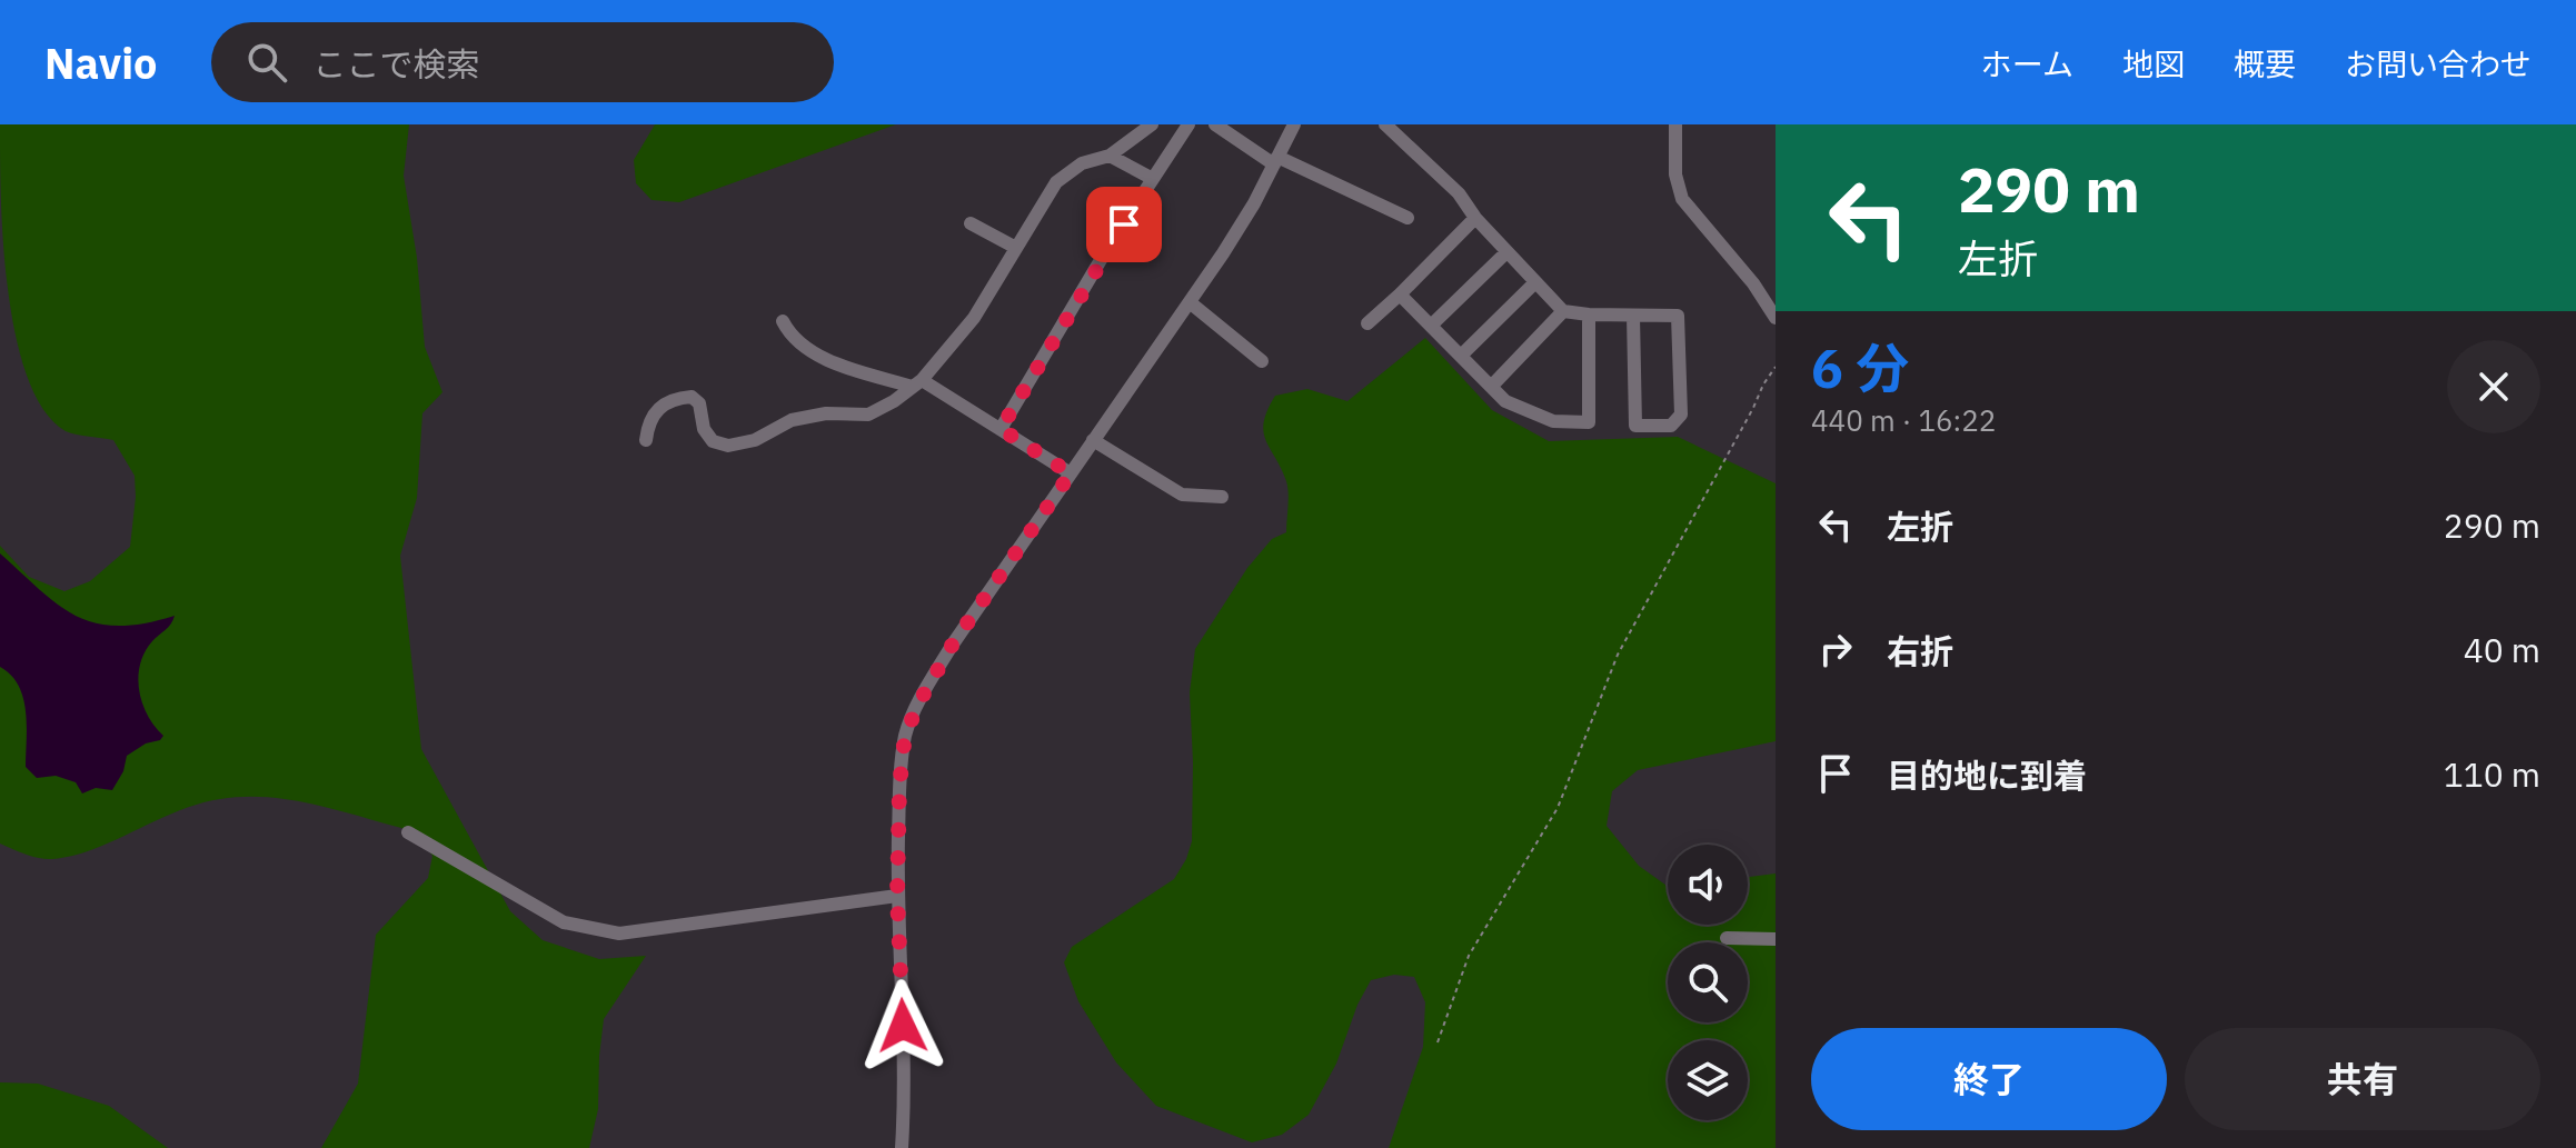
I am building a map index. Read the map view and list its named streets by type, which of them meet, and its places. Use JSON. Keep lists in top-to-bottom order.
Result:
{
  "page": {
    "header": "Navio",
    "search": "ここで検索",
    "nav": [
      "ホーム",
      "地図",
      "概要",
      "お問い合わせ"
    ],
    "turn": ["290 m", "左折"],
    "heading": ["6 分", "440 m · 16:22"],
    "list": [
      {
        "name": "左折",
        "value": "290 m"
      },
      {
        "name": "右折",
        "value": "40 m"
      },
      {
        "name": "目的地に到着",
        "value": "110 m"
      }
    ],
    "buttons": ["終了", "共有"]
  }
}
